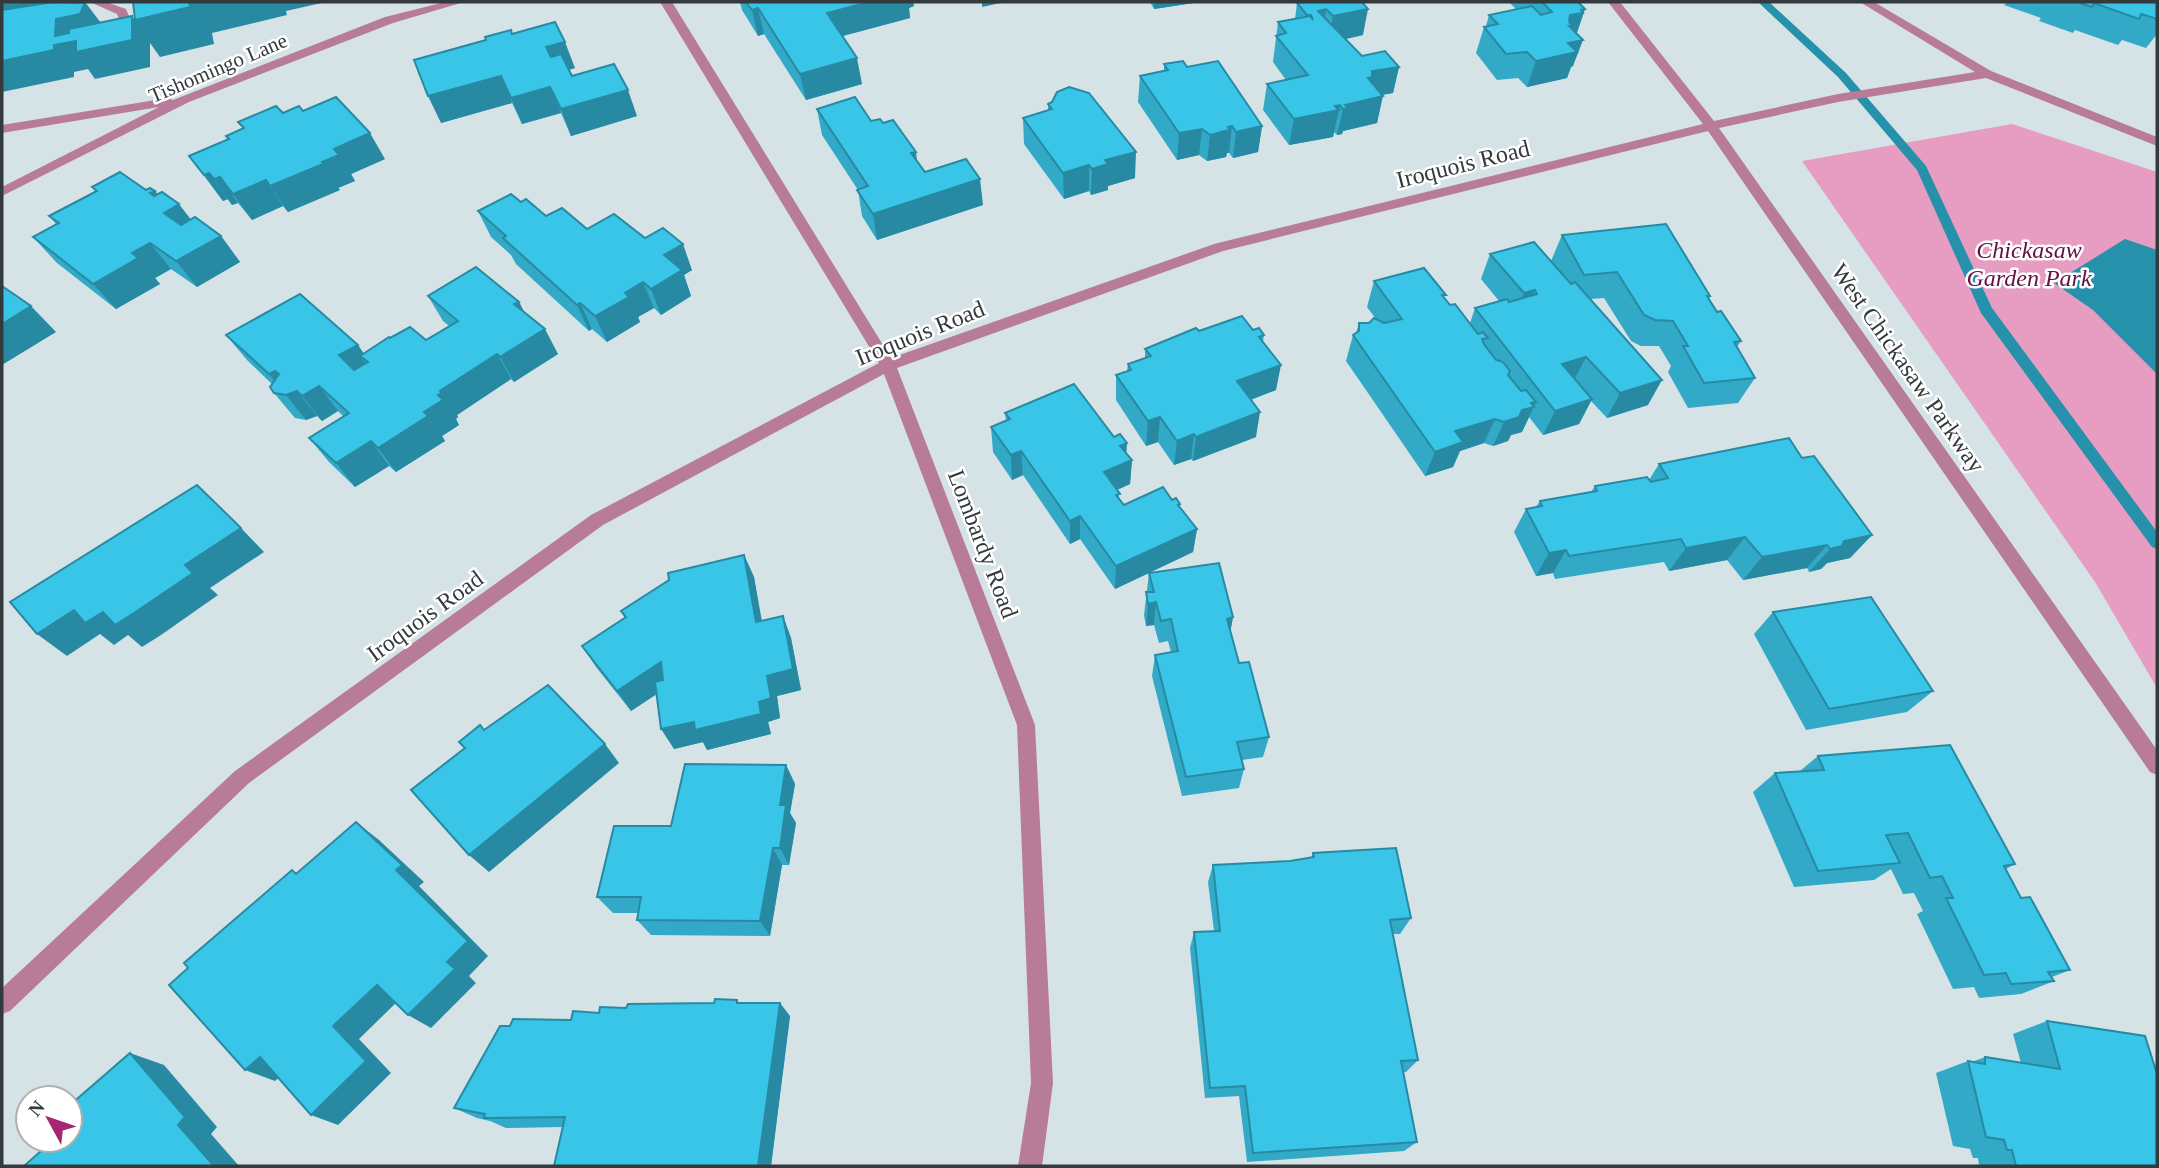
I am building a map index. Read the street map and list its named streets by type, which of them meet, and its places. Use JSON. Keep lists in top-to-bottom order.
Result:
{
  "streets": {
    "street": [
      "Tishomingo Lane",
      "Iroquois Road",
      "West Chickasaw Parkway",
      "Lombardy Road"
    ]
  },
  "crossings": [
    ["Iroquois Road", "West Chickasaw Parkway"],
    ["Iroquois Road", "Lombardy Road"]
  ],
  "parks": ["Chickasaw Garden Park"],
  "north": "top left"
}
